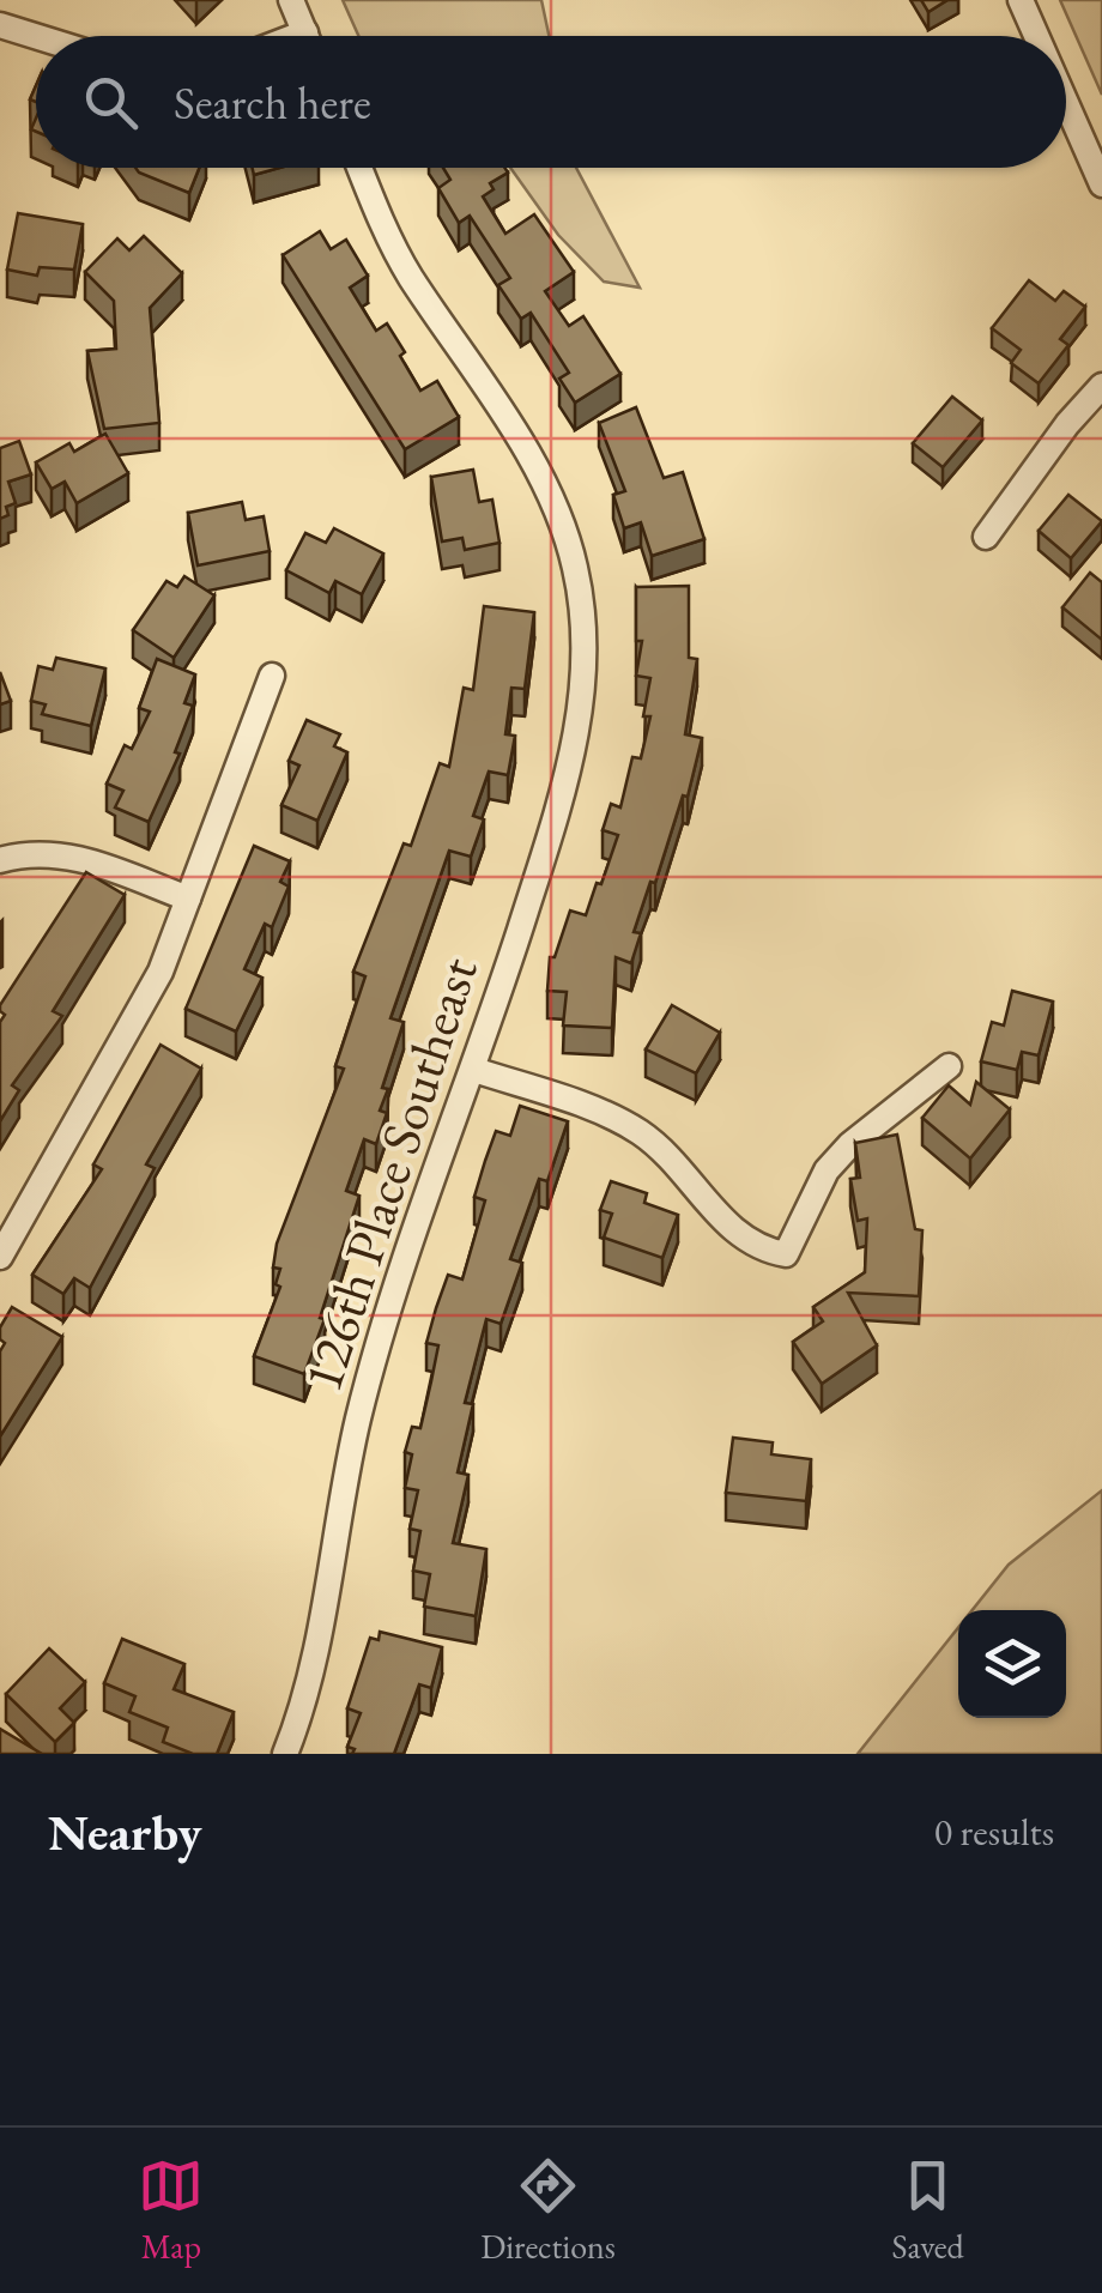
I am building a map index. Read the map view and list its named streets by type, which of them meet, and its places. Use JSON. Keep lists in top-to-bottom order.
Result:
{
  "streets": {
    "street": ["126th Place Southeast"]
  },
  "page": {
    "search": "Search here",
    "heading": ["Nearby", "0 results"],
    "nav": ["Map", "Directions", "Saved"]
  }
}
